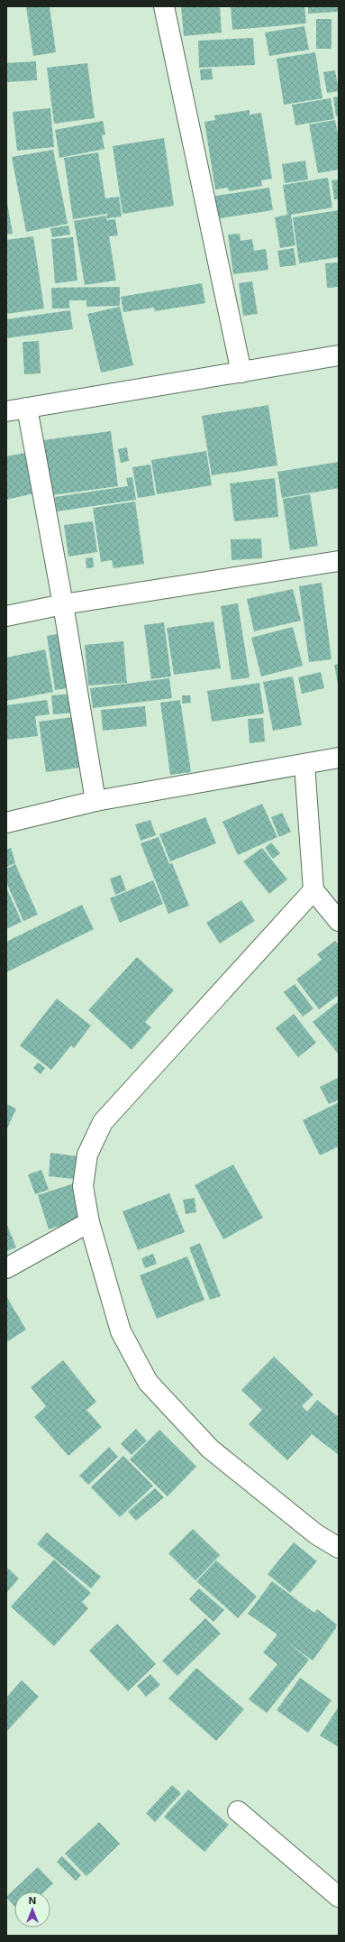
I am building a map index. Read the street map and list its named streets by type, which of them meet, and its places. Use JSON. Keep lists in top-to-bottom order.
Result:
{
  "north": "top"
}
